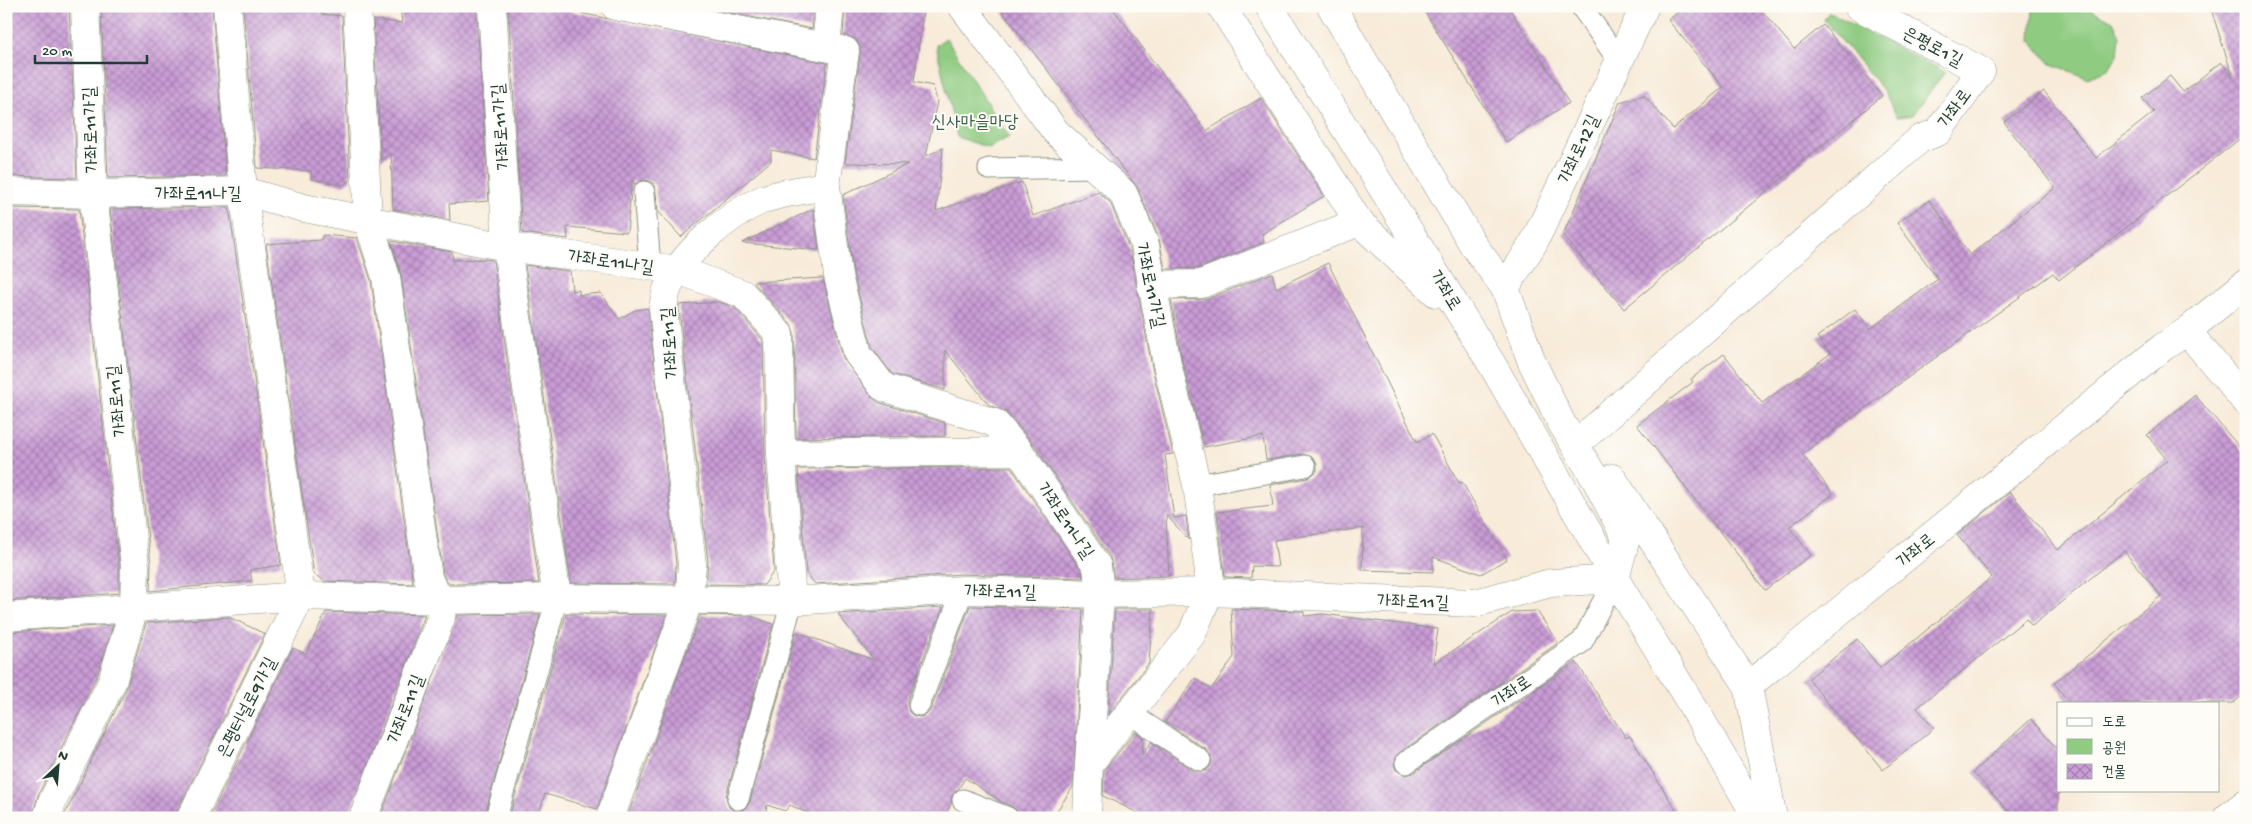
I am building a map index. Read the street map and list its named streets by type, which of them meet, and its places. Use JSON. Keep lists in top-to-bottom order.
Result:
{
  "streets": {
    "street": [
      "은평로1길",
      "가좌로",
      "가좌로11가길",
      "가좌로12길",
      "가좌로11나길",
      "가좌로11길",
      "은평터널로9가길"
    ]
  },
  "crossings": [
    ["은평로1길", "가좌로"],
    ["가좌로", "가좌로12길"],
    ["가좌로", "가좌로11길"],
    ["가좌로11가길", "가좌로11나길"],
    ["가좌로11가길", "가좌로11길"],
    ["가좌로11나길", "가좌로11길"],
    ["가좌로11길", "은평터널로9가길"]
  ],
  "parks": ["신사마을마당"],
  "legend": ["도로", "공원", "건물"],
  "scale_bar": "20 m",
  "north": "top right"
}
